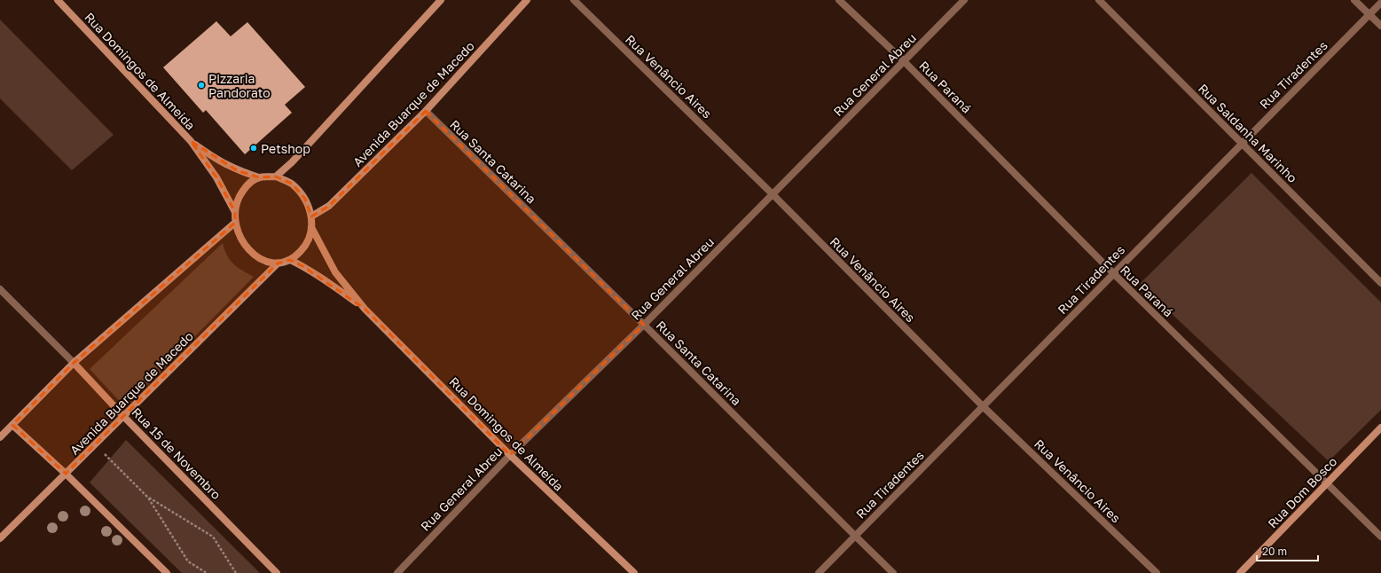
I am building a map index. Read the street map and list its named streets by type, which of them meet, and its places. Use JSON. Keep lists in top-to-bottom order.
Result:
{
  "streets": {
    "main road": [
      "Rua Domingos de Almeida",
      "Avenida Buarque de Macedo",
      "Rua 15 de Novembro",
      "Rua Dom Bosco"
    ],
    "street": [
      "Rua General Abreu",
      "Rua Tiradentes",
      "Rua Venâncio Aires",
      "Rua Paraná",
      "Rua Saldanha Marinho",
      "Rua Santa Catarina"
    ]
  },
  "crossings": [
    ["Rua Domingos de Almeida", "Rua General Abreu"],
    ["Rua Domingos de Almeida", "Avenida Buarque de Macedo"],
    ["Rua General Abreu", "Rua Venâncio Aires"],
    ["Rua General Abreu", "Rua Paraná"],
    ["Rua General Abreu", "Rua Santa Catarina"],
    ["Rua Tiradentes", "Rua Venâncio Aires"],
    ["Rua Tiradentes", "Rua Paraná"],
    ["Rua Tiradentes", "Rua Saldanha Marinho"],
    ["Rua Tiradentes", "Rua Santa Catarina"],
    ["Rua Paraná", "Rua Dom Bosco"],
    ["Avenida Buarque de Macedo", "Rua Santa Catarina"],
    ["Avenida Buarque de Macedo", "Rua 15 de Novembro"]
  ],
  "places": ["Pizzaria Pandorato", "Petshop"],
  "scale_bar": "20 m"
}
